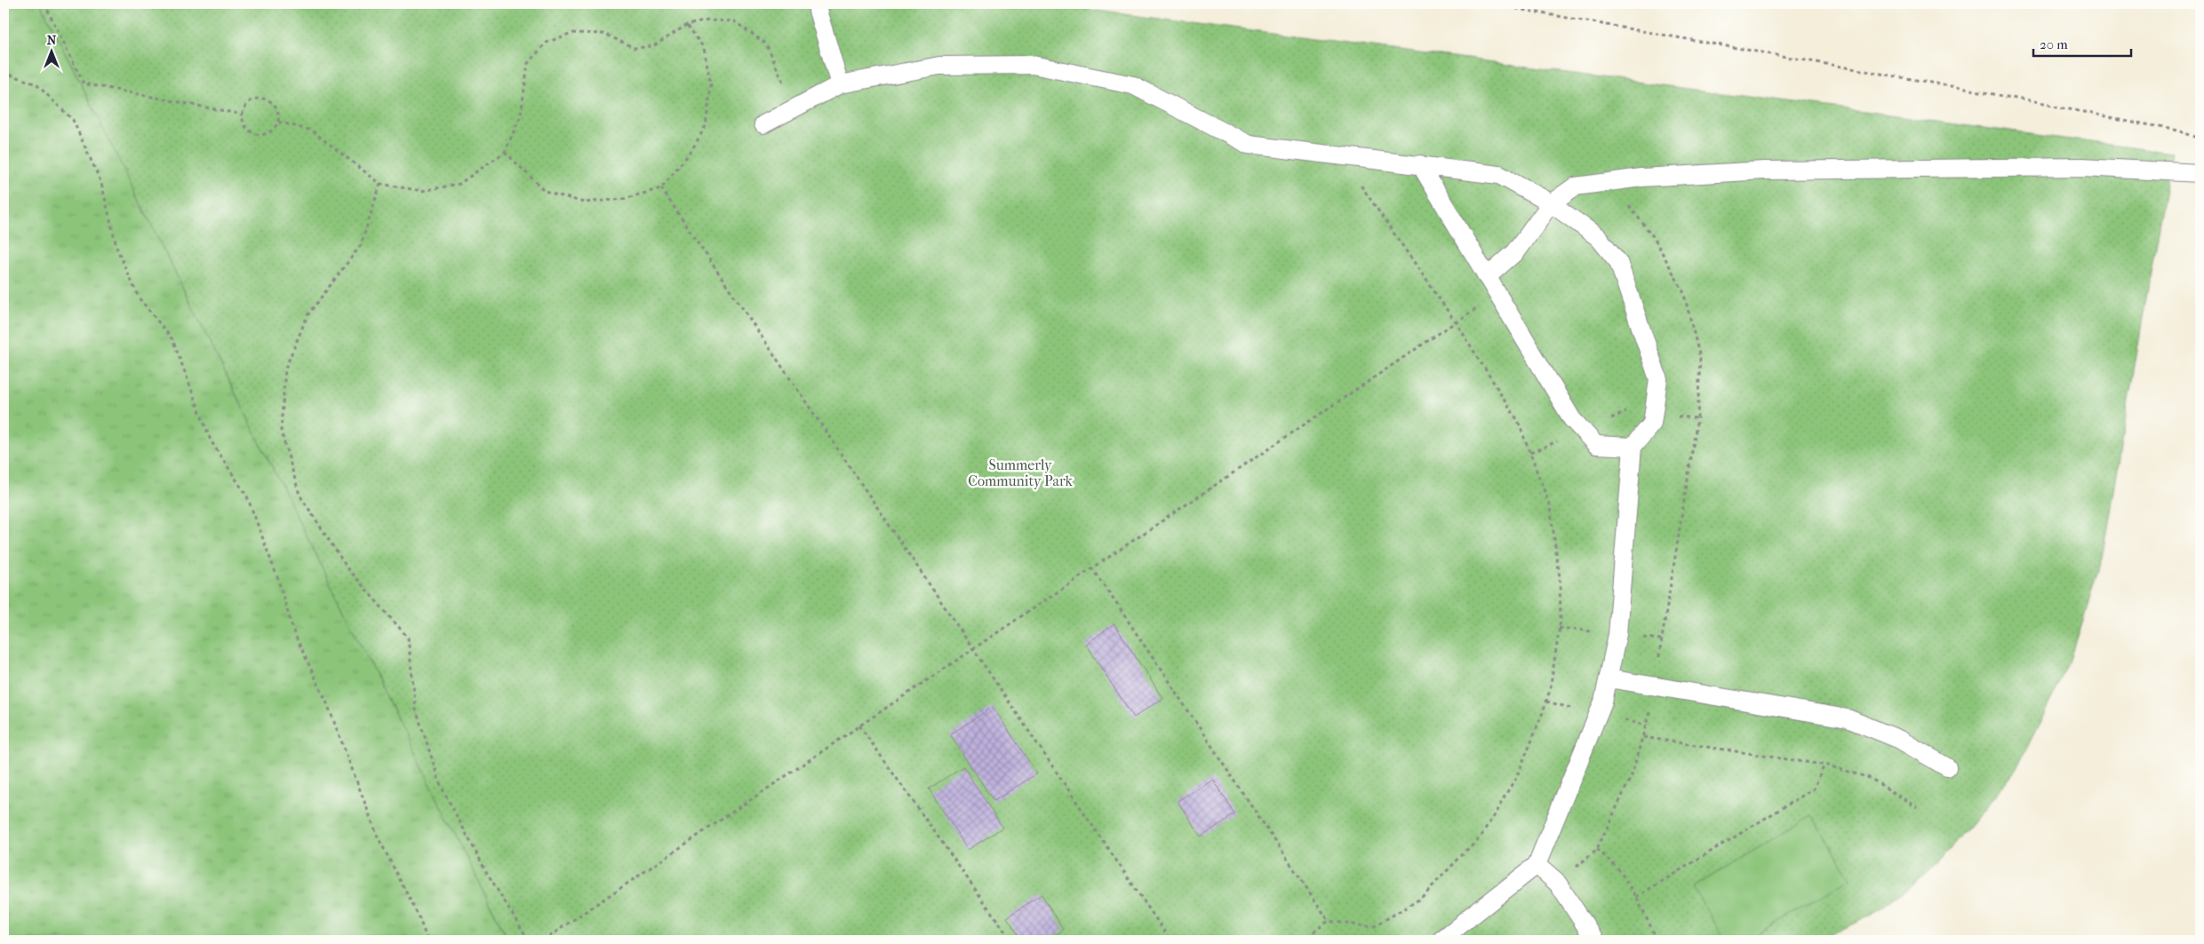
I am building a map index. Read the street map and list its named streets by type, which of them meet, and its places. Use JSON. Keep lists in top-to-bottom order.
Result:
{
  "parks": ["Summerly Community Park"],
  "scale_bar": "20 m",
  "north": "top"
}
